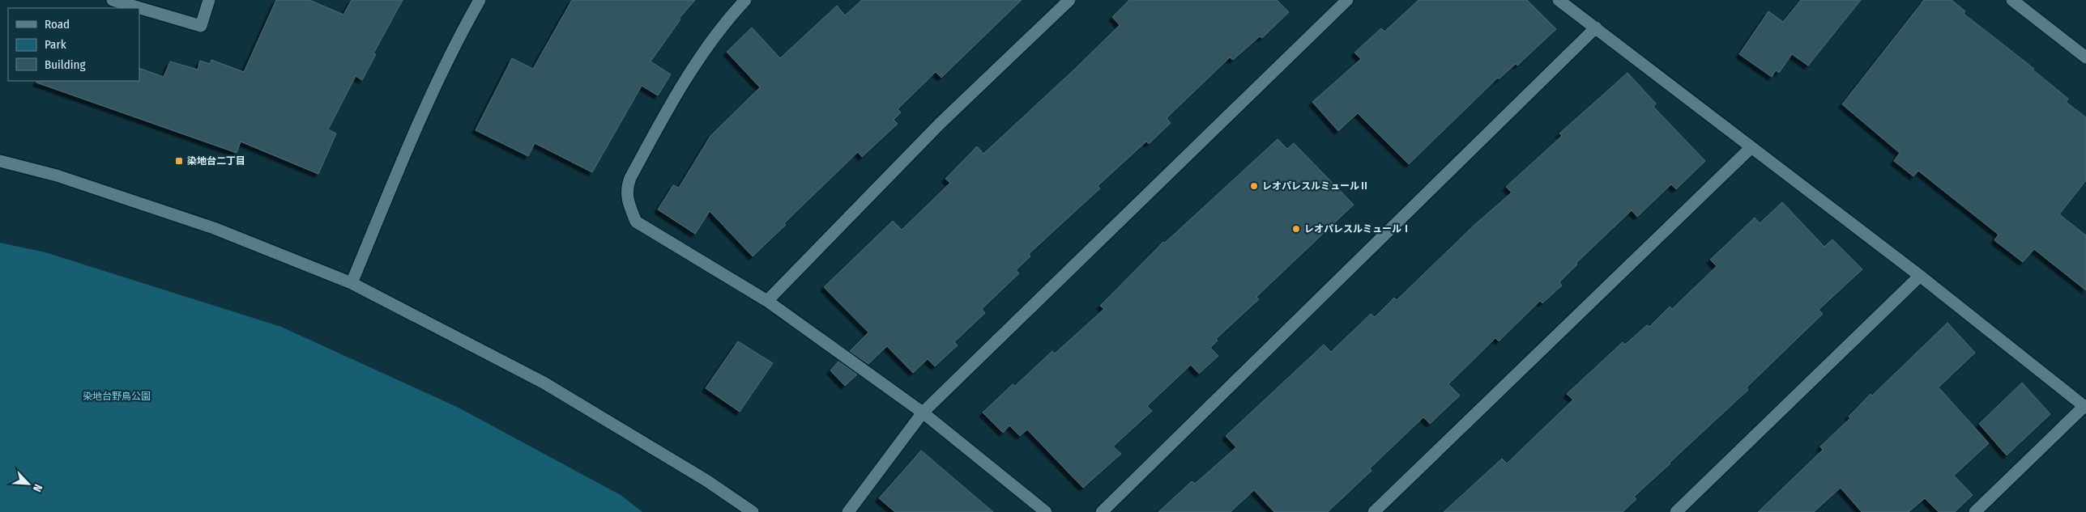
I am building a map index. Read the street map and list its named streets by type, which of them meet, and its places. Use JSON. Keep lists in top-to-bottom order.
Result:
{
  "parks": ["染地台野鳥公園"],
  "places": {
    "transit": ["染地台二丁目"],
    "other": ["レオパレスルミュールⅡ", "レオパレスルミュールⅠ"]
  },
  "legend": ["Road", "Park", "Building"],
  "north": "bottom right"
}
